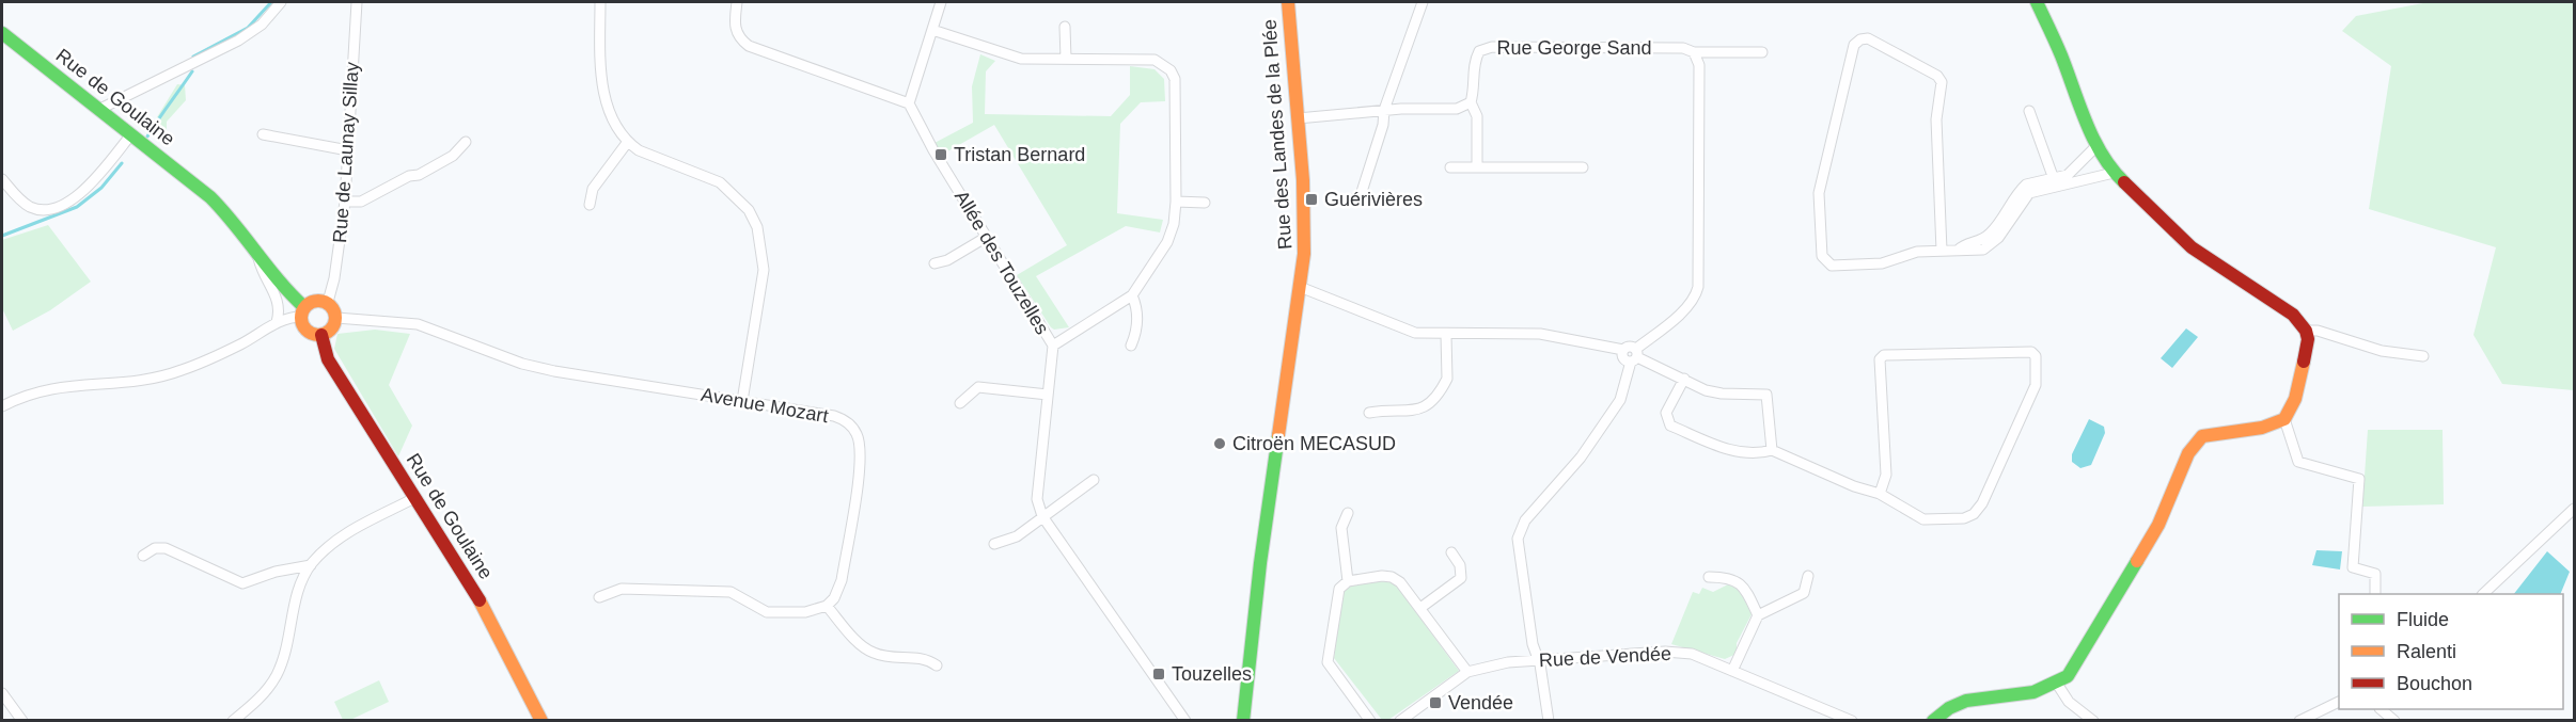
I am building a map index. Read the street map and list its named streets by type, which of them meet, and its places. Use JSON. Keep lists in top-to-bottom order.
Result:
{
  "streets": {
    "street": [
      "Rue George Sand",
      "Rue de Goulaine",
      "Rue des Landes de la Plée",
      "Rue de Launay Sillay",
      "Allée des Touzelles",
      "Avenue Mozart",
      "Rue de Vendée"
    ]
  },
  "crossings": [
    ["Rue de Goulaine", "Rue de Launay Sillay"],
    ["Rue de Goulaine", "Avenue Mozart"],
    ["Rue de Launay Sillay", "Avenue Mozart"]
  ],
  "places": {
    "transit": [
      "Tristan Bernard",
      "Guérivières",
      "Touzelles",
      "Vendée"
    ],
    "other": ["Citroën MECASUD"]
  },
  "legend": ["Fluide", "Ralenti", "Bouchon"]
}
